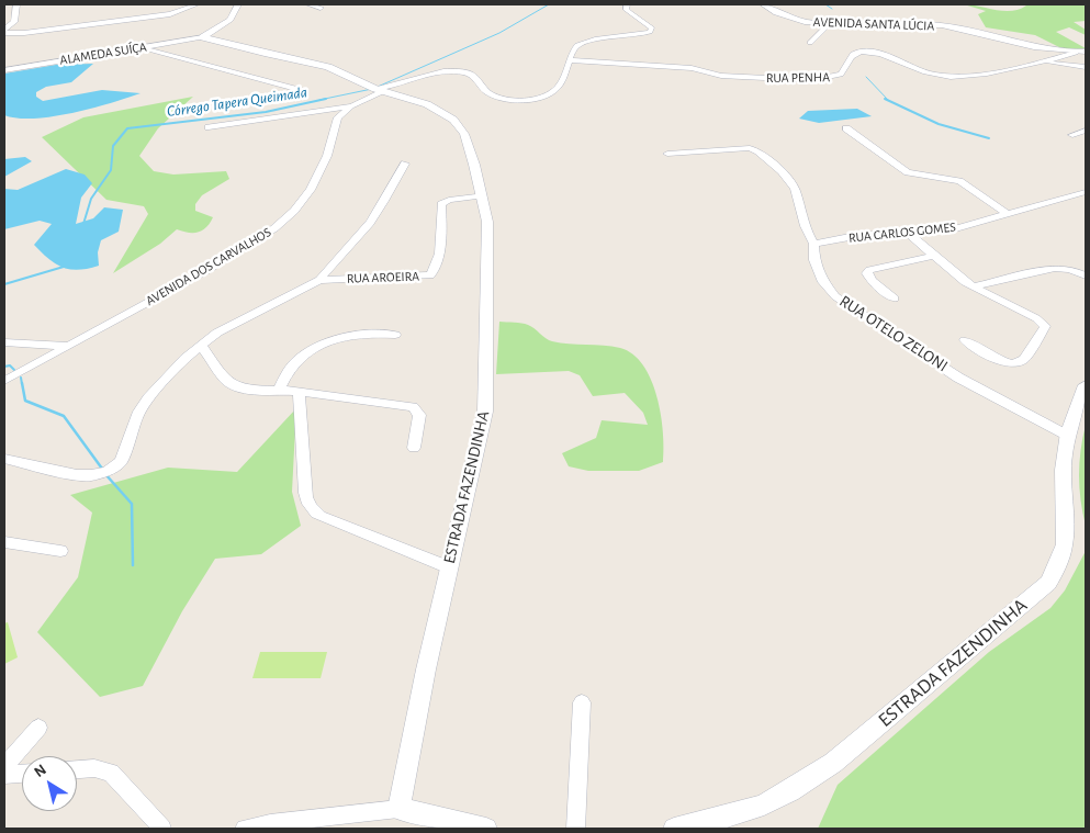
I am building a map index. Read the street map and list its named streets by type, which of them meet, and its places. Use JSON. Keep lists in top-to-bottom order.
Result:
{
  "streets": {
    "street": [
      "AVENIDA SANTA LÚCIA",
      "ALAMEDA SUÍÇA",
      "RUA PENHA",
      "RUA CARLOS GOMES",
      "AVENIDA DOS CARVALHOS",
      "RUA AROEIRA",
      "RUA OTELO ZELONI",
      "ESTRADA FAZENDINHA"
    ]
  },
  "crossings": [
    ["AVENIDA SANTA LÚCIA", "RUA PENHA"],
    ["ALAMEDA SUÍÇA", "ESTRADA FAZENDINHA"],
    ["RUA PENHA", "AVENIDA DOS CARVALHOS"],
    ["RUA CARLOS GOMES", "RUA OTELO ZELONI"],
    ["AVENIDA DOS CARVALHOS", "ESTRADA FAZENDINHA"],
    ["RUA AROEIRA", "ESTRADA FAZENDINHA"],
    ["RUA OTELO ZELONI", "ESTRADA FAZENDINHA"]
  ],
  "water": ["Córrego Tapera Queimada"],
  "north": "top left"
}
